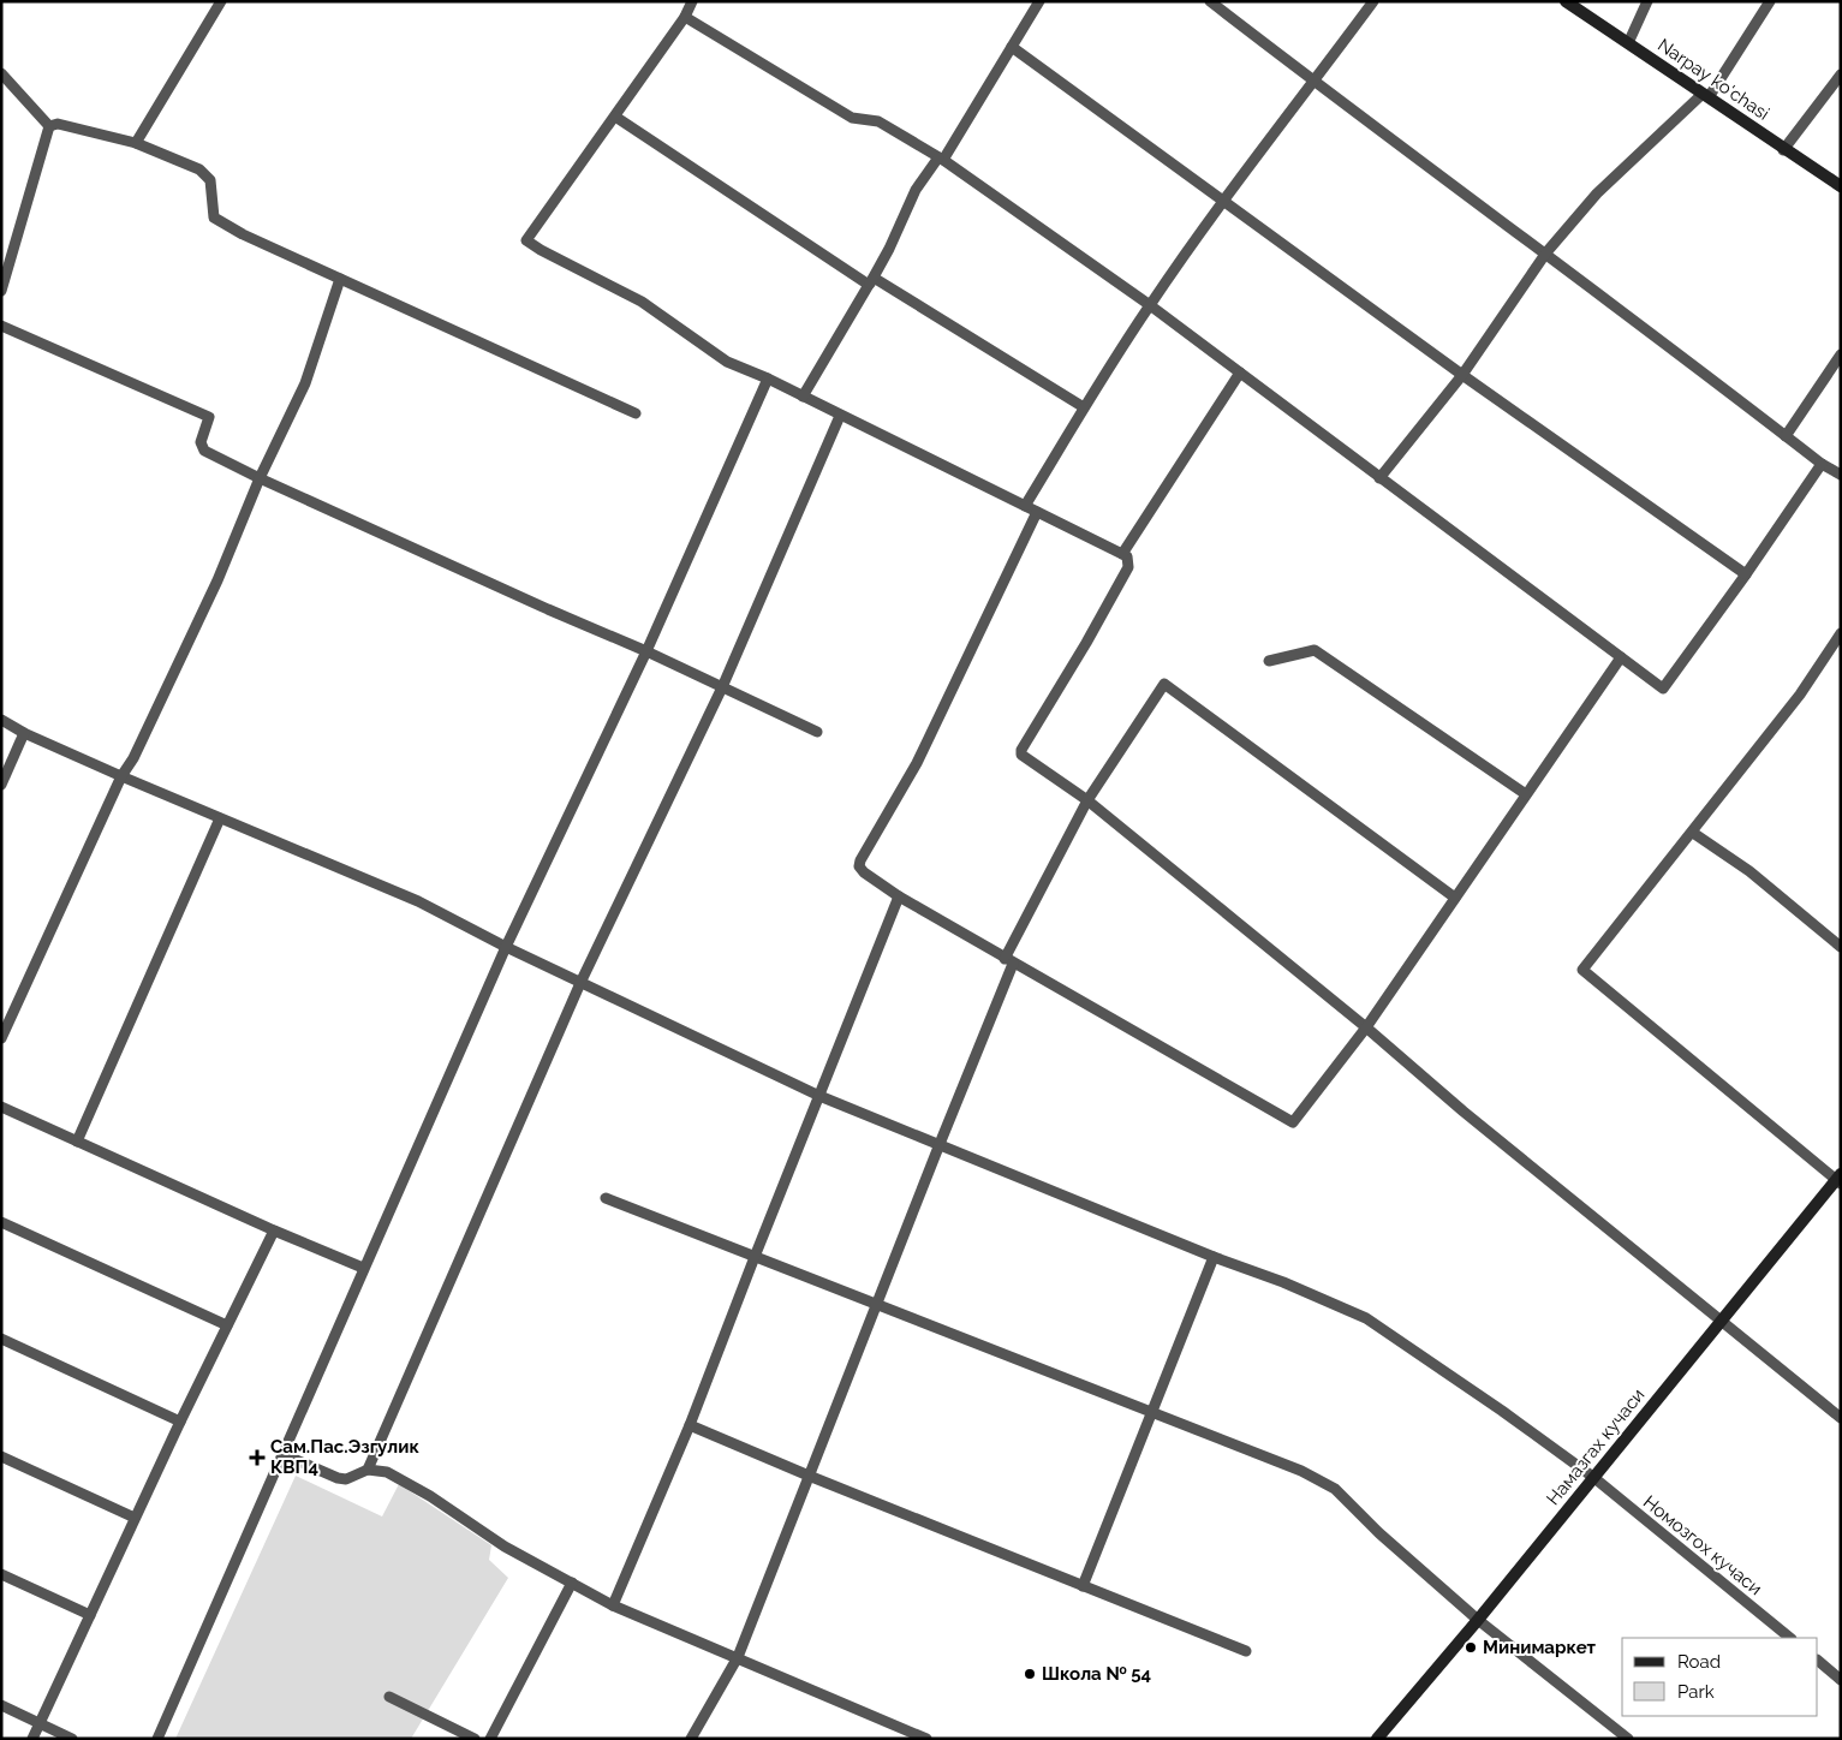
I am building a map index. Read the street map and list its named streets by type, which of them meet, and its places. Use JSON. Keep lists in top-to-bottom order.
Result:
{
  "streets": {
    "street": ["Narpay ko'chasi", "Намазгах кучаси", "Номозгох кучаси"]
  },
  "crossings": [
    ["Намазгах кучаси", "Номозгох кучаси"]
  ],
  "places": {
    "health": ["Сам.Пас.Эзгулик КВП4"],
    "other": ["Минимаркет", "Школа № 54"]
  },
  "legend": ["Road", "Park"]
}
